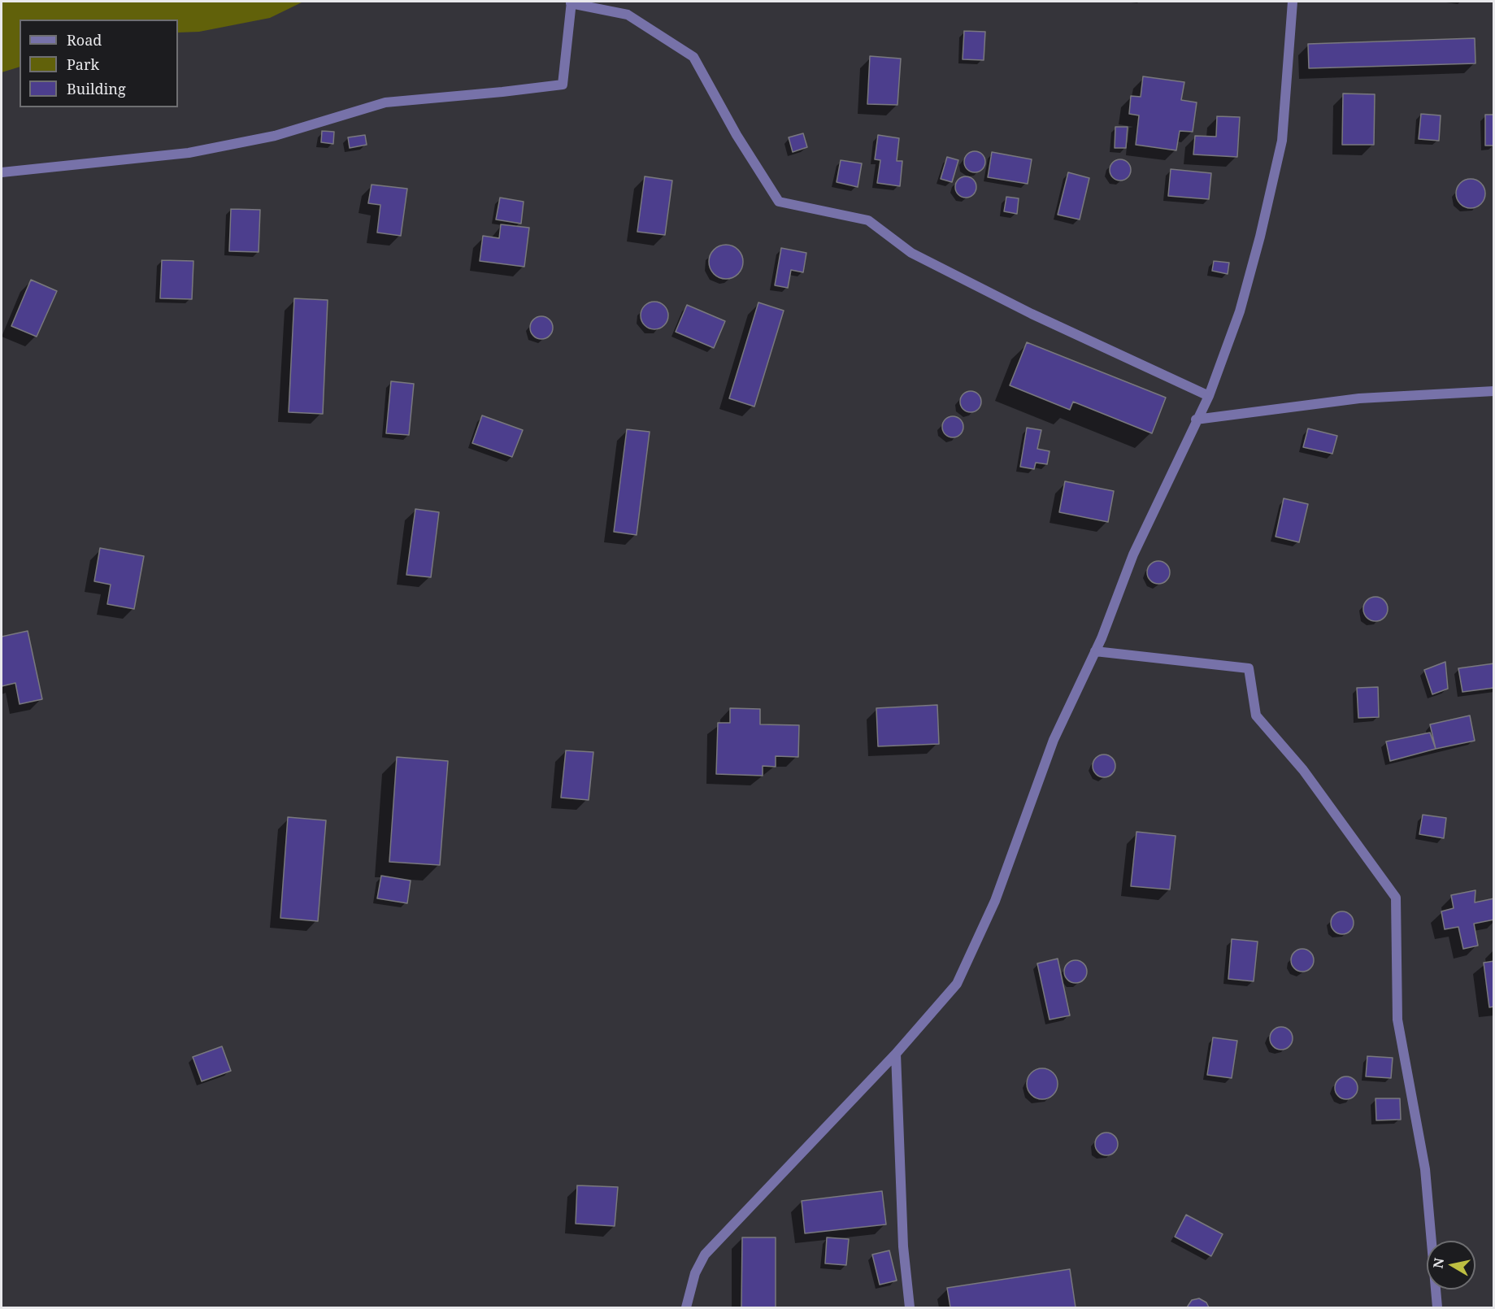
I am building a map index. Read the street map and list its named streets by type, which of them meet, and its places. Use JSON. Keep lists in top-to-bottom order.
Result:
{
  "legend": ["Road", "Park", "Building"],
  "north": "left"
}
